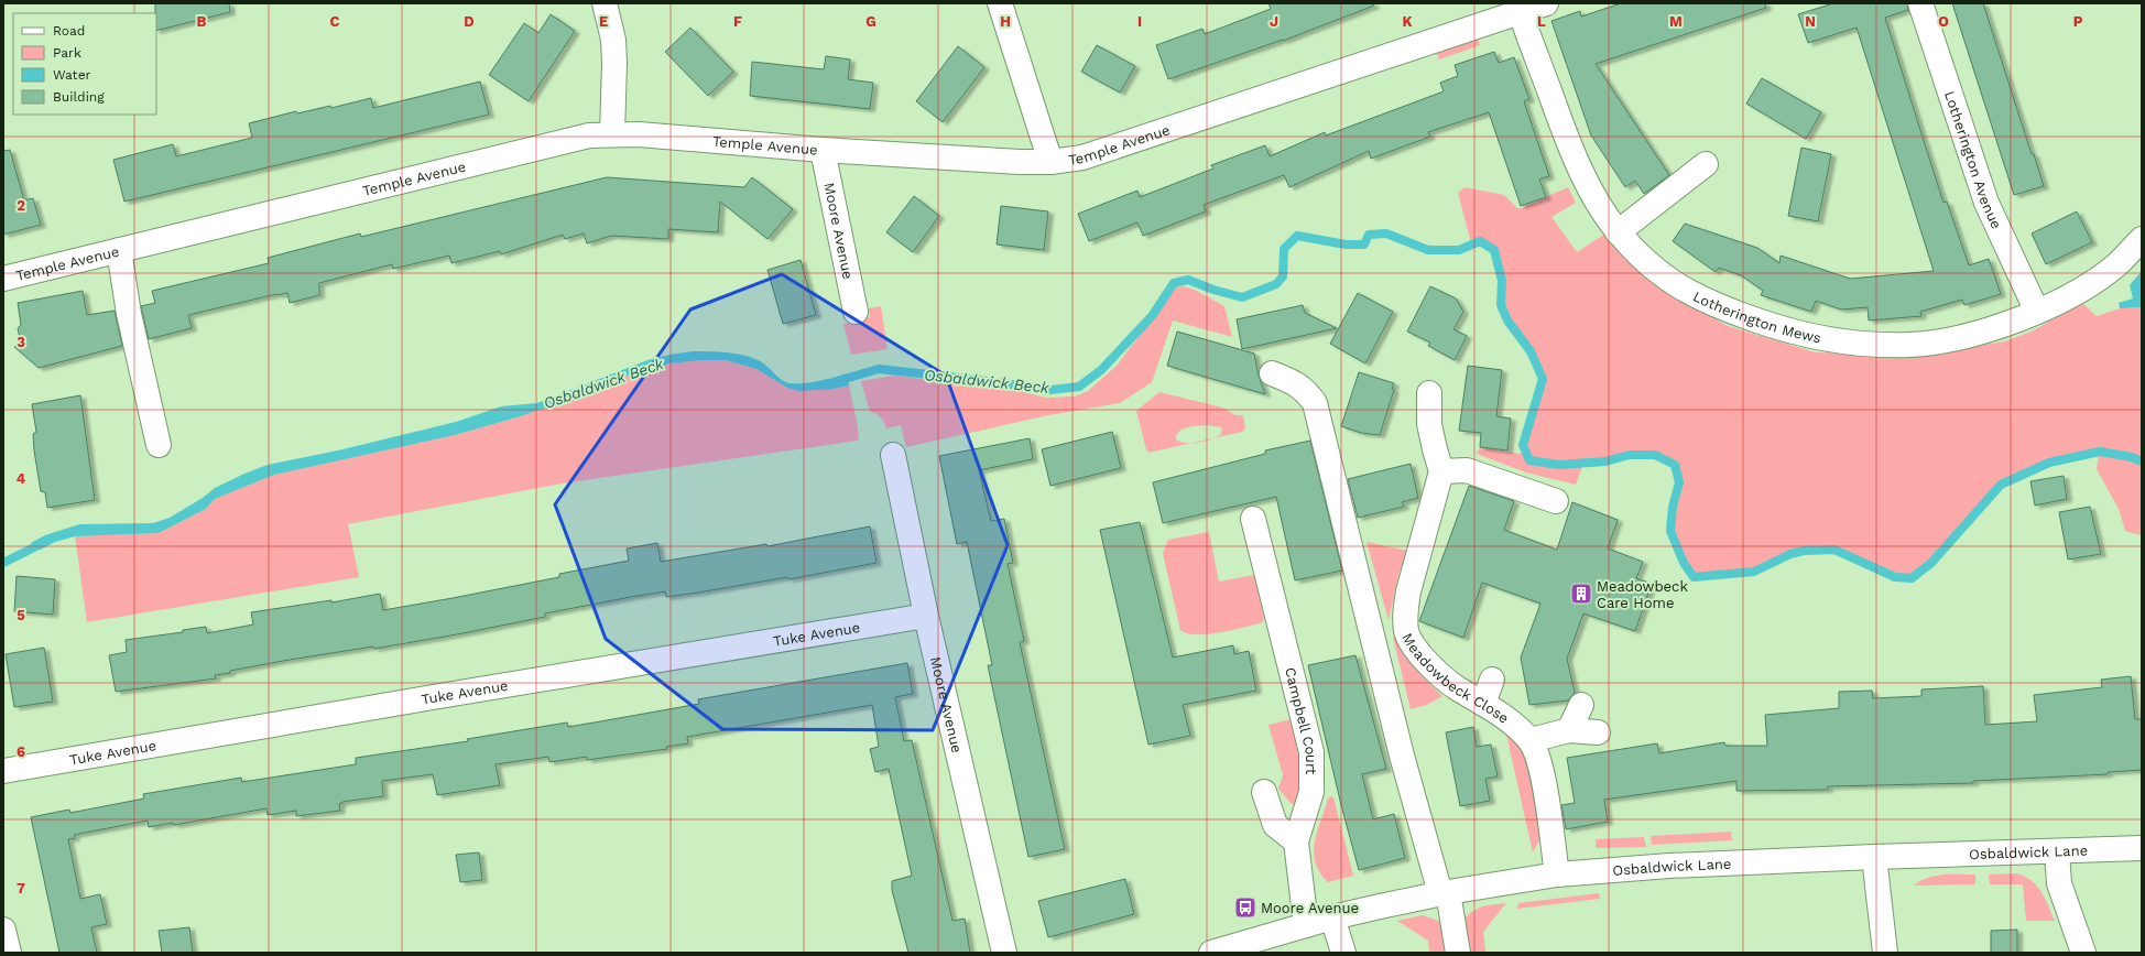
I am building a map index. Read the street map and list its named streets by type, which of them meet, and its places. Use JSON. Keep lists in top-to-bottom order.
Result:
{
  "streets": {
    "street": [
      "Temple Avenue",
      "Lotherington Avenue",
      "Moore Avenue",
      "Lotherington Mews",
      "Tuke Avenue",
      "Meadowbeck Close",
      "Campbell Court",
      "Osbaldwick Lane"
    ]
  },
  "crossings": [
    ["Temple Avenue", "Moore Avenue"],
    ["Temple Avenue", "Lotherington Mews"],
    ["Lotherington Avenue", "Lotherington Mews"],
    ["Moore Avenue", "Tuke Avenue"],
    ["Meadowbeck Close", "Osbaldwick Lane"],
    ["Campbell Court", "Osbaldwick Lane"]
  ],
  "water": ["Osbaldwick Beck"],
  "places": {
    "building": ["Meadowbeck Care Home"],
    "bus stop": ["Moore Avenue"]
  },
  "legend": [
    "Road",
    "Park",
    "Water",
    "Building"
  ],
  "grid": {
    "columns": [
      "B",
      "C",
      "D",
      "E",
      "F",
      "G",
      "H",
      "I",
      "J",
      "K",
      "L",
      "M",
      "N",
      "O",
      "P"
    ],
    "rows": [
      "2",
      "3",
      "4",
      "5",
      "6",
      "7"
    ]
  }
}
